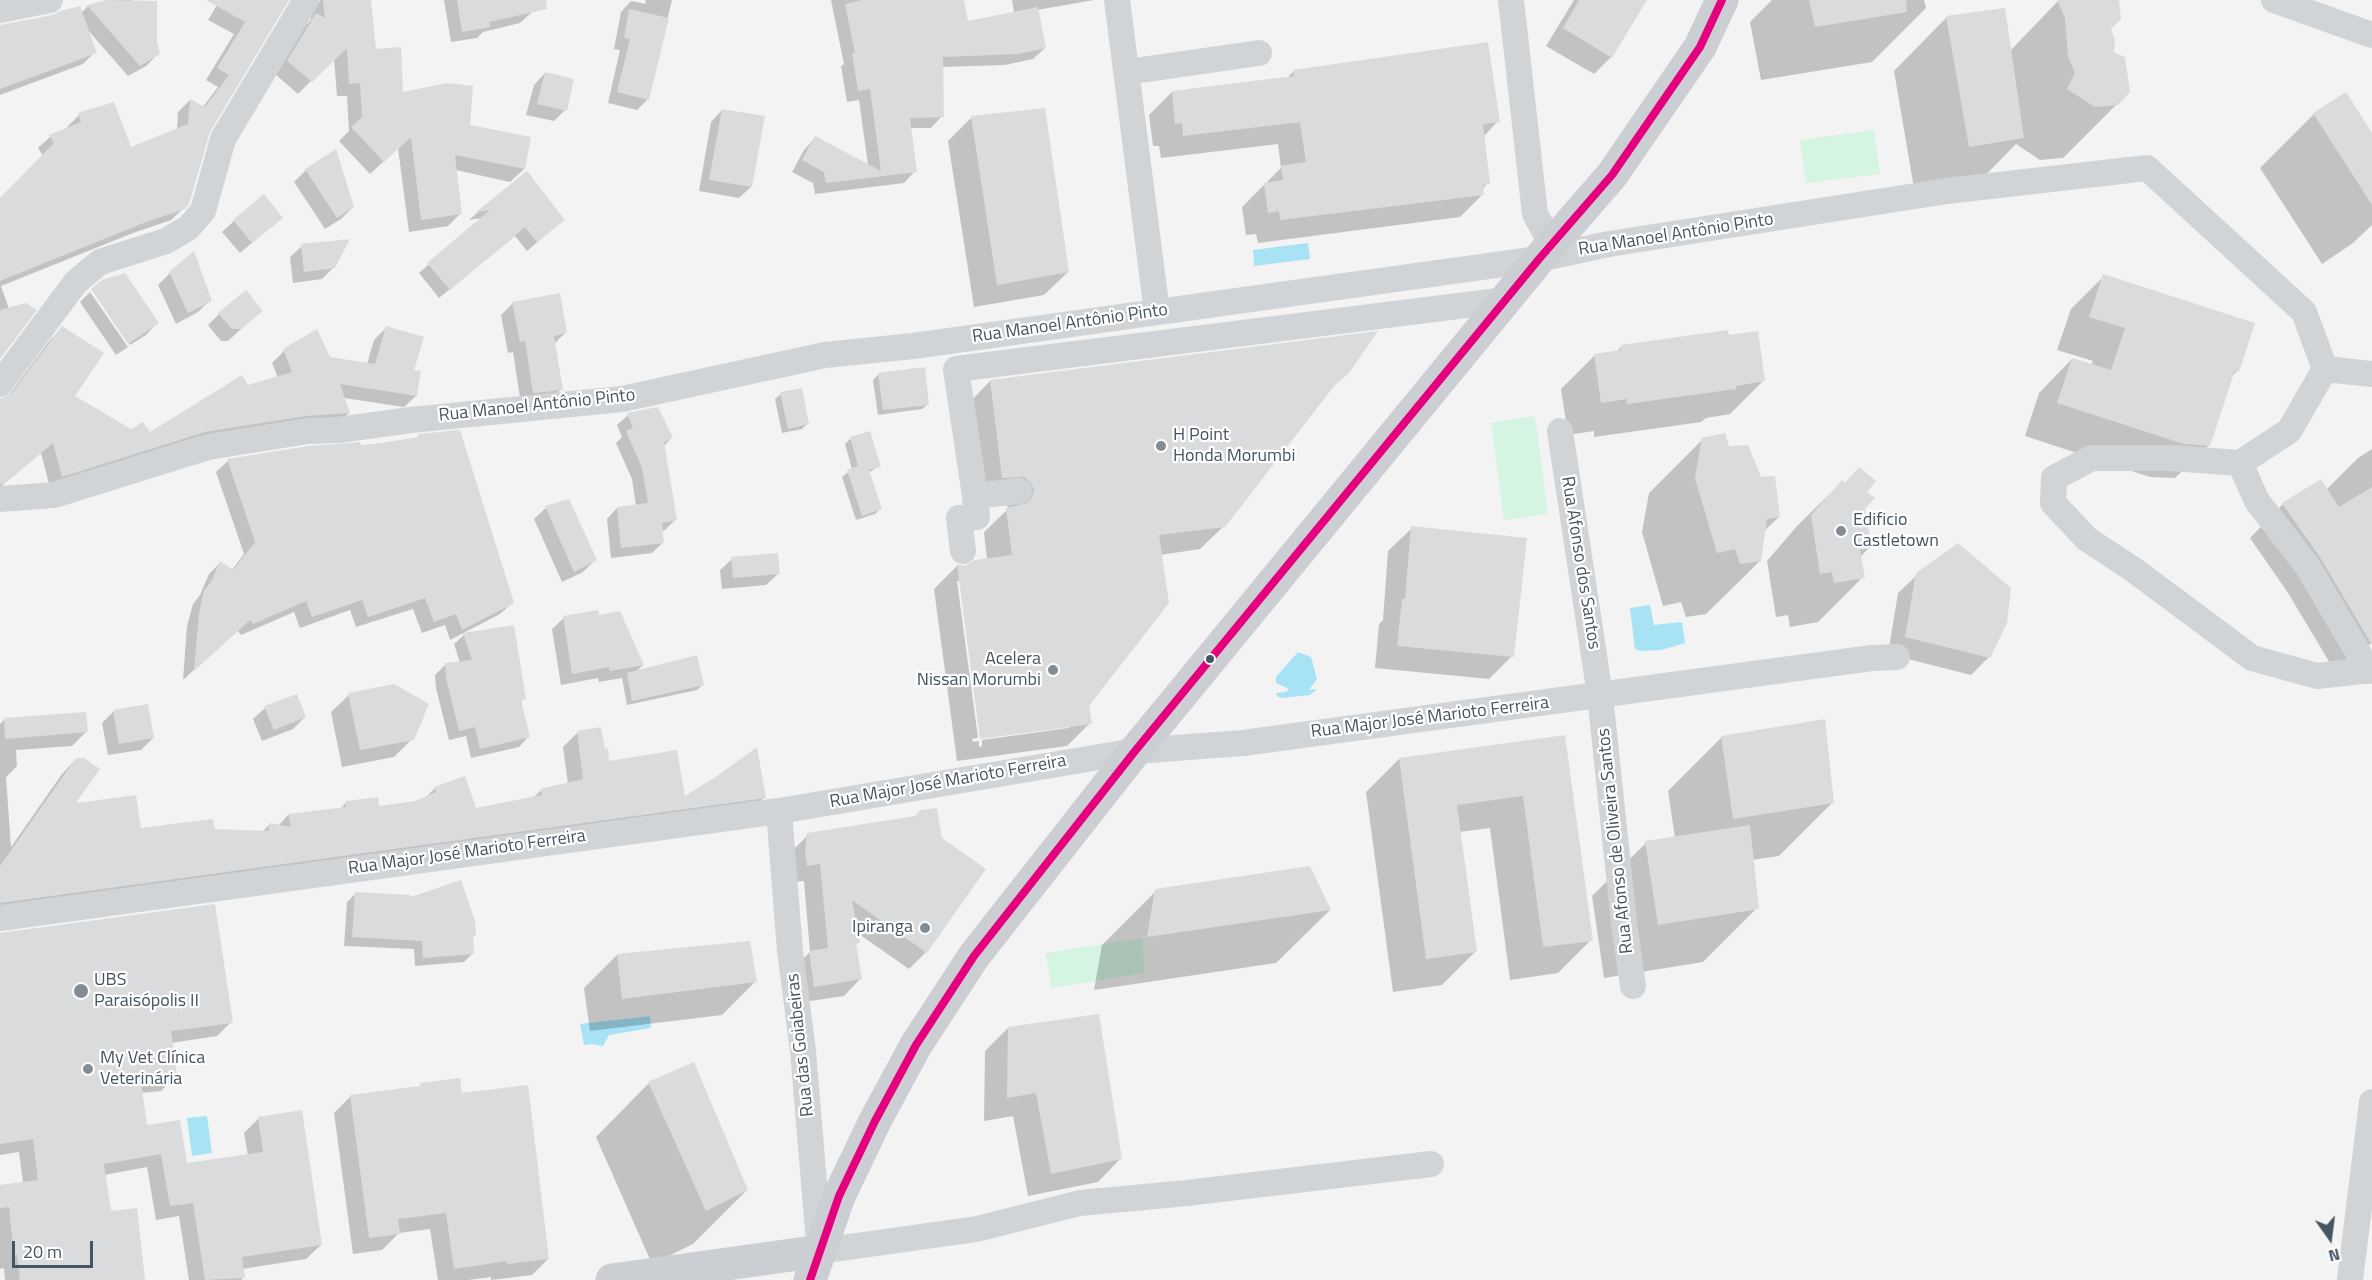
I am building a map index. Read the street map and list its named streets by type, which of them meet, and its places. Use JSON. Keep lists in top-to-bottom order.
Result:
{
  "streets": {
    "street": [
      "Rua Manoel Antônio Pinto",
      "Rua Afonso dos Santos",
      "Rua Major José Marioto Ferreira",
      "Rua Afonso de Oliveira Santos",
      "Rua das Goiabeiras"
    ]
  },
  "crossings": [
    ["Rua Afonso dos Santos", "Rua Major José Marioto Ferreira"],
    ["Rua Afonso dos Santos", "Rua Afonso de Oliveira Santos"],
    ["Rua Major José Marioto Ferreira", "Rua Afonso de Oliveira Santos"],
    ["Rua Major José Marioto Ferreira", "Rua das Goiabeiras"]
  ],
  "places": [
    "H Point Honda Morumbi",
    "Edificio Castletown",
    "Acelera Nissan Morumbi",
    "Ipiranga",
    "UBS Paraisópolis II",
    "My Vet Clínica Veterinária"
  ],
  "scale_bar": "20 m",
  "north": "bottom"
}
